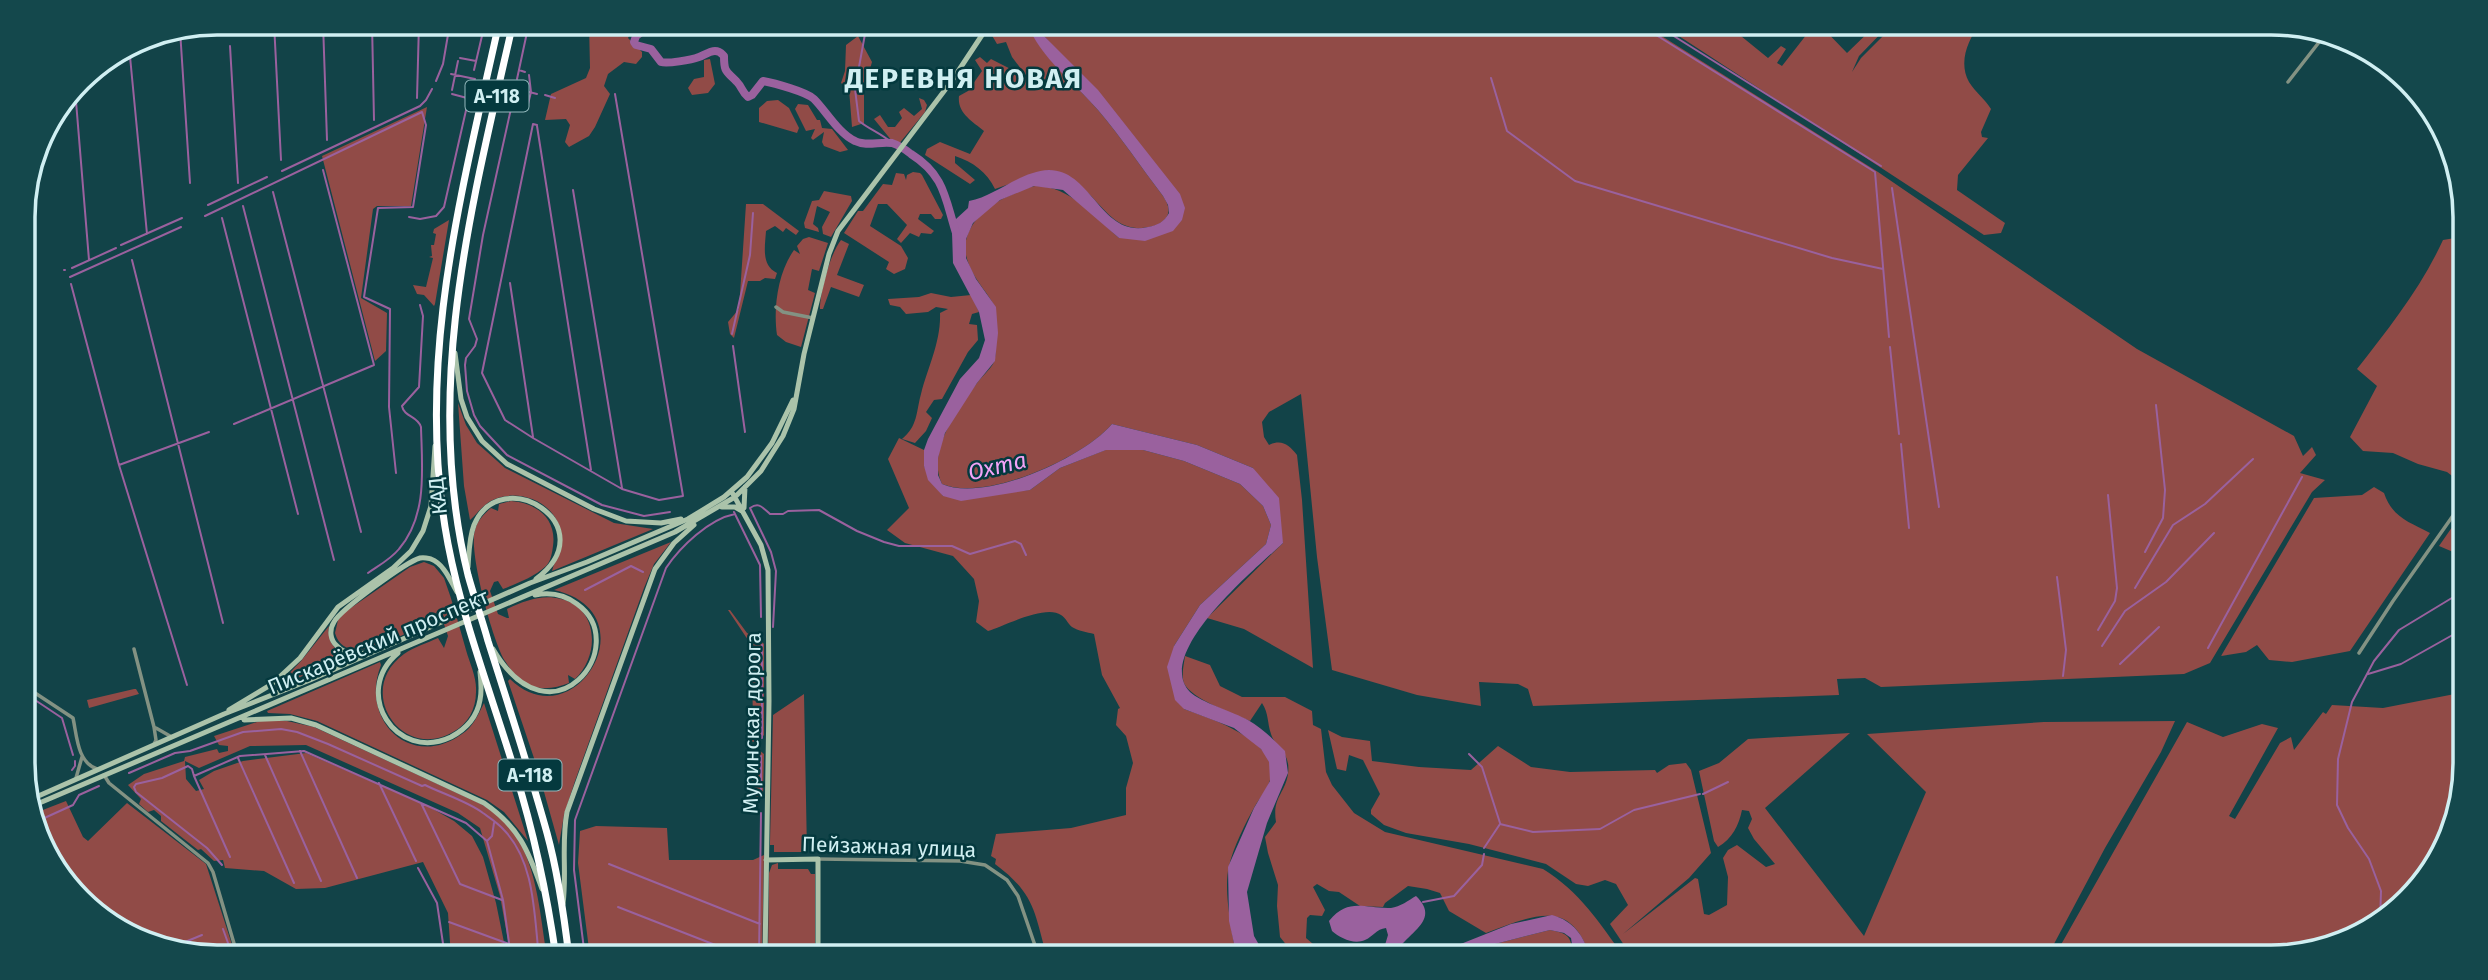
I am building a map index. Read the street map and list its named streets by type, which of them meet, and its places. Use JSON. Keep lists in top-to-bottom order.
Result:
{
  "streets": {
    "highway": ["А-118", "КАД"],
    "main road": ["Пискарёвский проспект", "Муринская дорога", "Пейзажная улица"]
  },
  "crossings": [
    ["Пискарёвский проспект", "Муринская дорога"],
    ["Муринская дорога", "Пейзажная улица"]
  ],
  "districts": ["ДЕРЕВНЯ НОВАЯ"],
  "water": ["Охта"]
}
